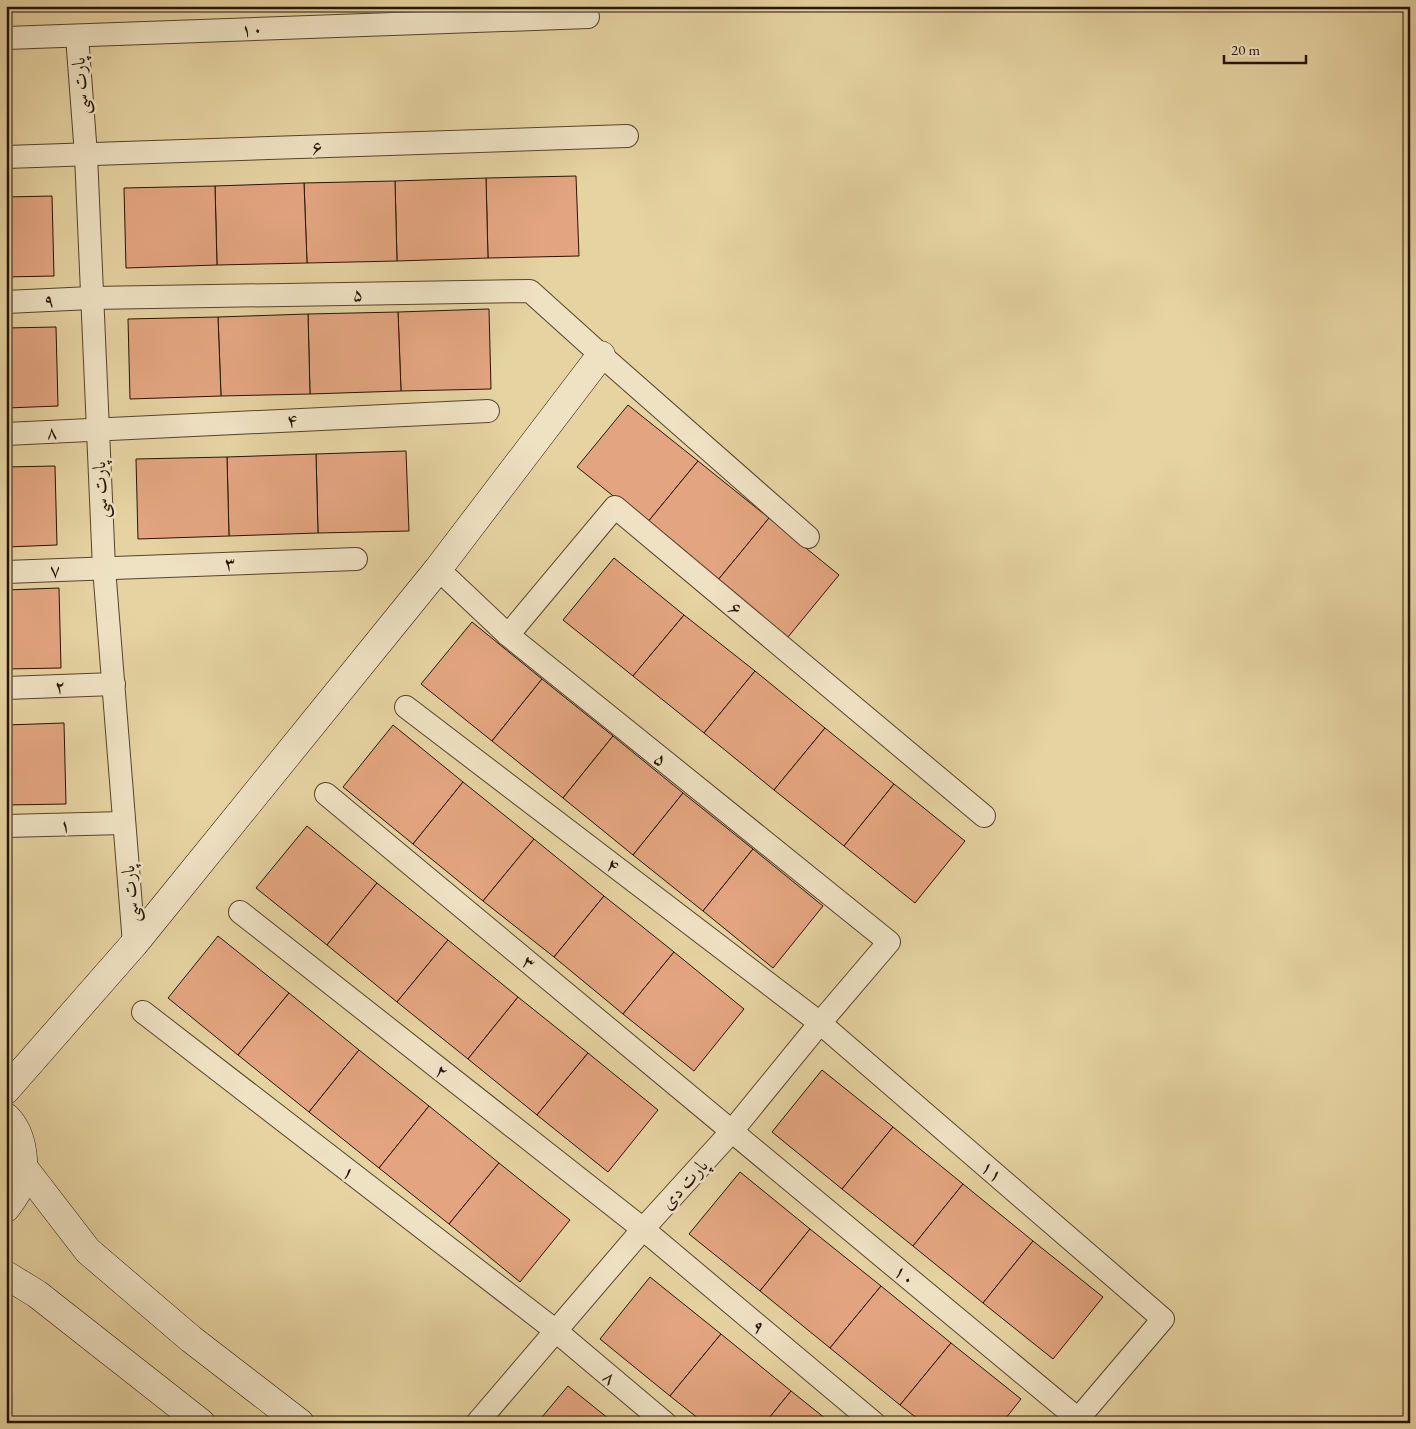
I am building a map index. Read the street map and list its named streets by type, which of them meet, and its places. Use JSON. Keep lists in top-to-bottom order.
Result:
{
  "streets": {
    "street": [
      "۱۰",
      "پارت سی",
      "۶",
      "۵",
      "۹",
      "۴",
      "۸",
      "۳",
      "۷",
      "۲",
      "۱",
      "۱۱",
      "پارت دی"
    ]
  },
  "crossings": [
    ["۱۰", "پارت سی"],
    ["۱۰", "۳"],
    ["۱۰", "۱۱"],
    ["۱۰", "پارت دی"],
    ["پارت سی", "۶"],
    ["پارت سی", "۵"],
    ["پارت سی", "۹"],
    ["پارت سی", "۴"],
    ["پارت سی", "۸"],
    ["پارت سی", "۳"],
    ["پارت سی", "۷"],
    ["پارت سی", "۲"],
    ["پارت سی", "۱"],
    ["۶", "۵"],
    ["۵", "۹"],
    ["۵", "پارت دی"],
    ["۹", "۲"],
    ["۹", "پارت دی"],
    ["۴", "۸"],
    ["۴", "۱۱"],
    ["۴", "پارت دی"],
    ["۸", "۱"],
    ["۸", "پارت دی"],
    ["۳", "۷"],
    ["۳", "پارت دی"],
    ["۲", "پارت دی"],
    ["۱", "پارت دی"],
    ["۱۱", "پارت دی"]
  ],
  "scale_bar": "20 m"
}
